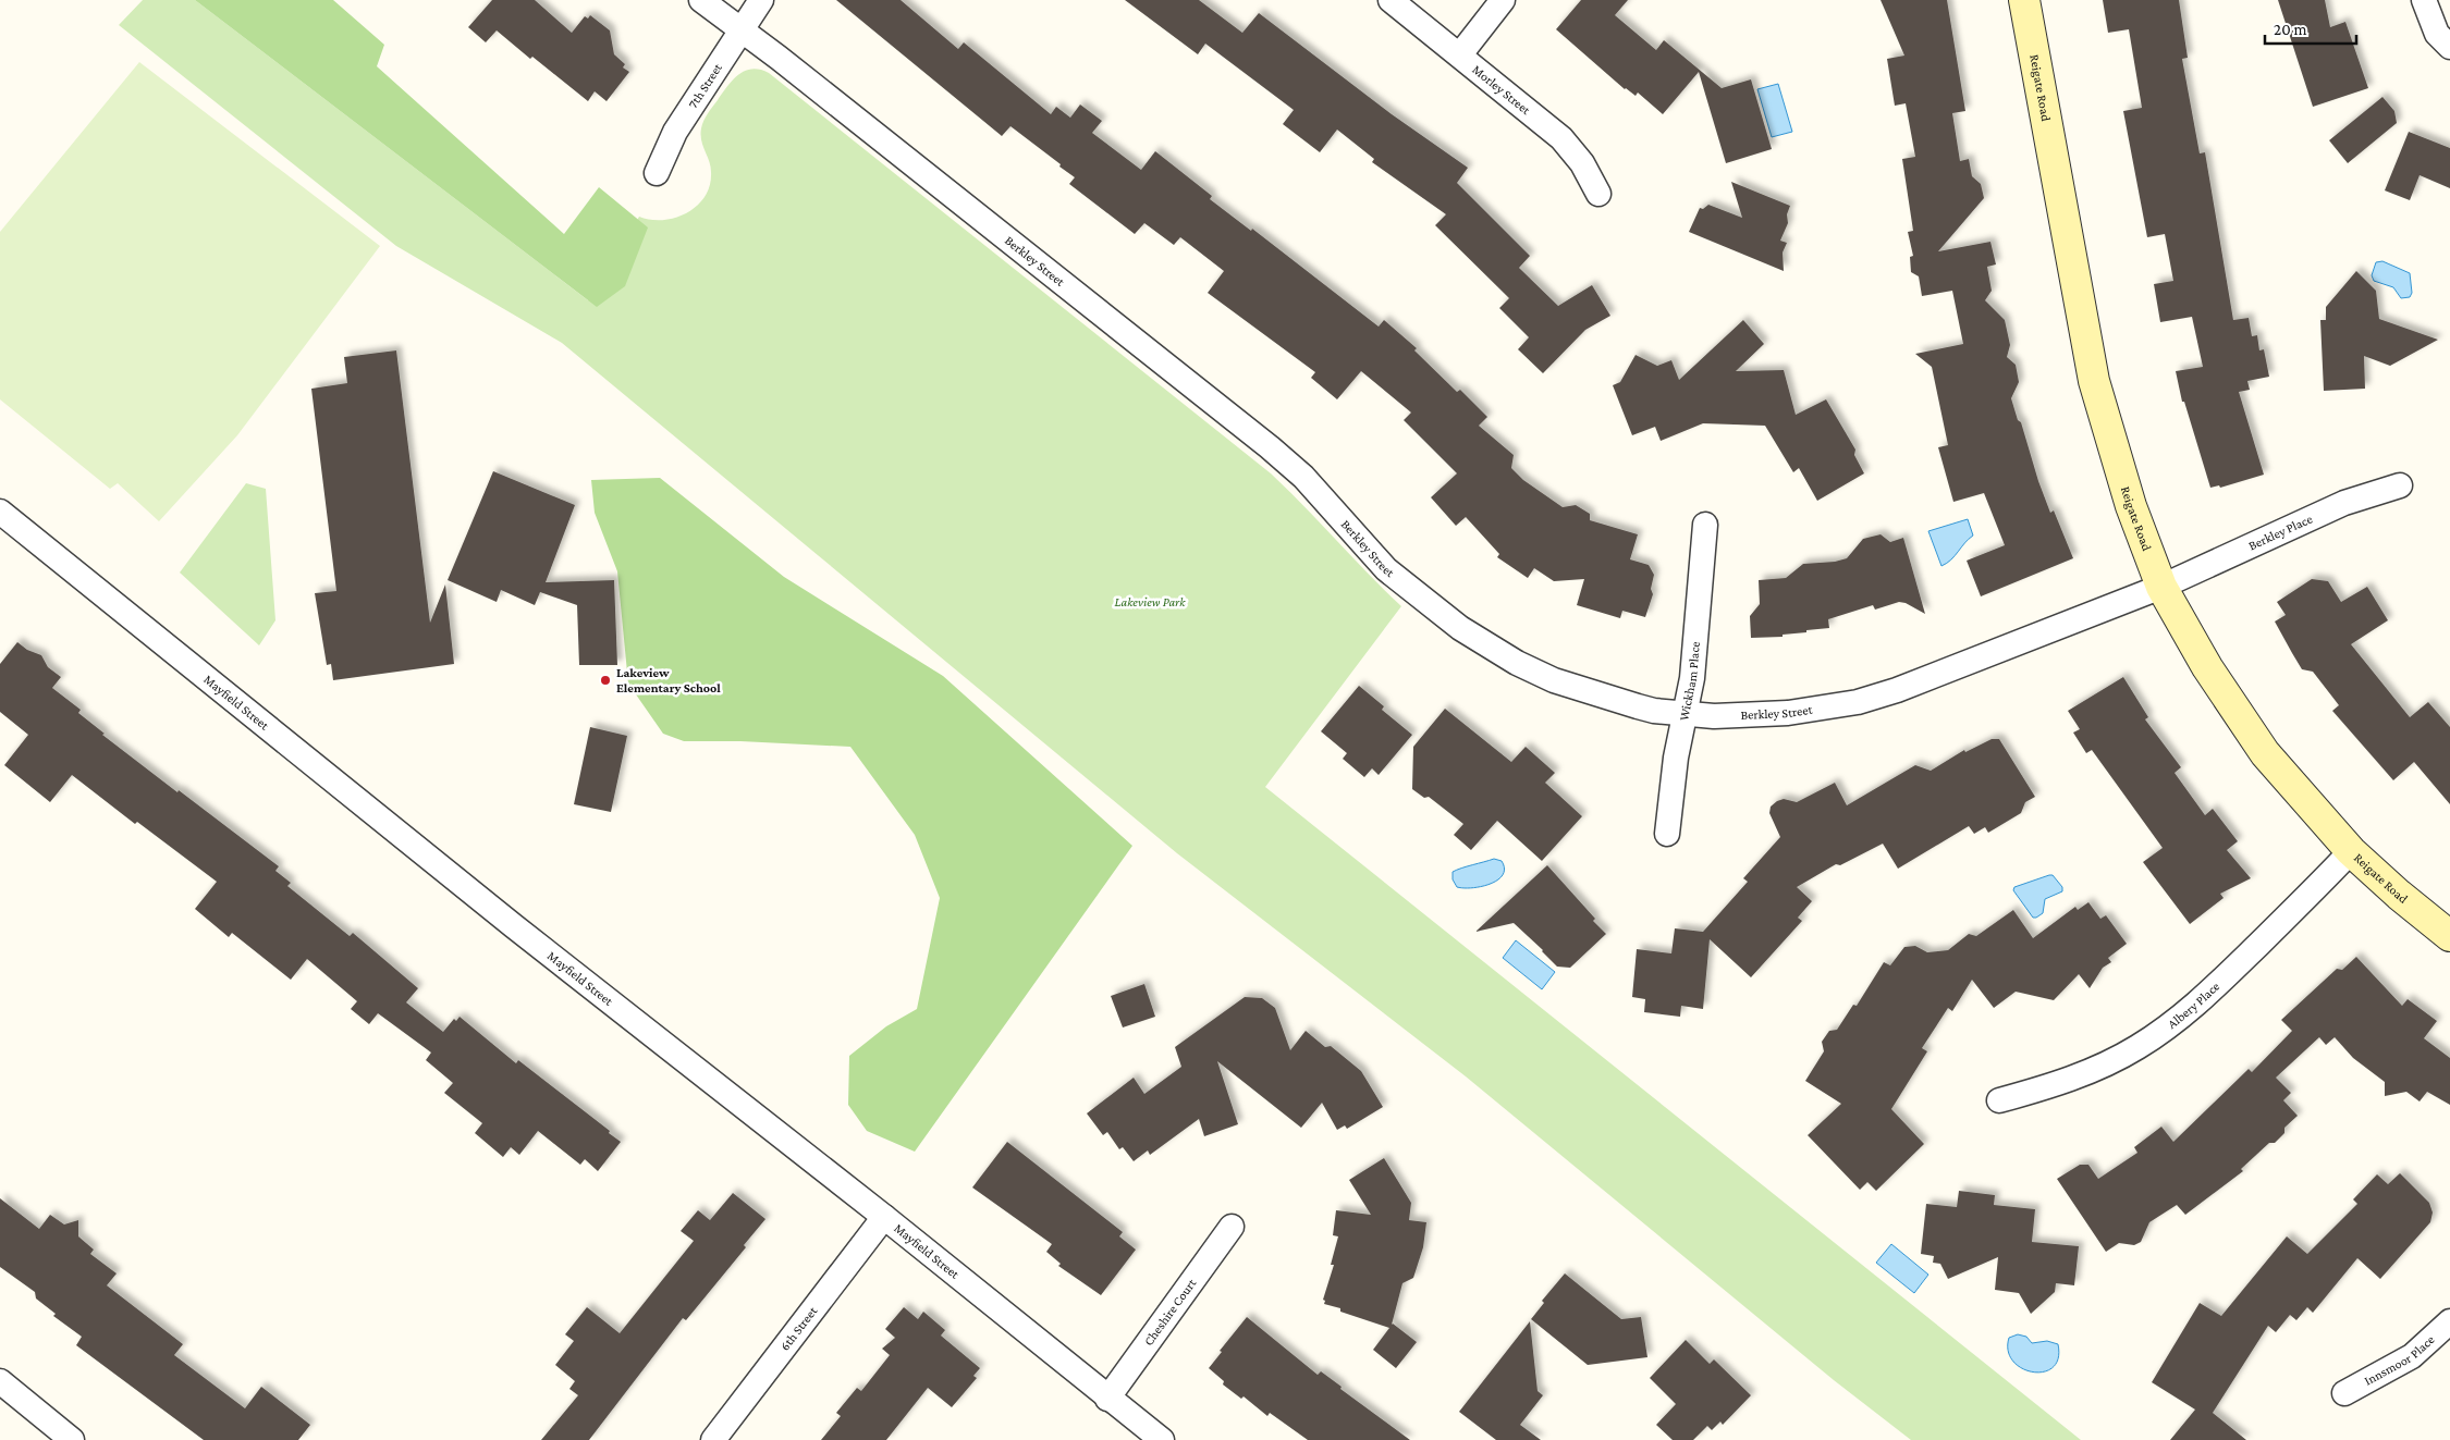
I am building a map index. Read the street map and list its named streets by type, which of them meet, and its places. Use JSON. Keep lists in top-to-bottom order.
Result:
{
  "streets": {
    "street": [
      "7th Street",
      "Reigate Road",
      "Morley Street",
      "Berkley Street",
      "Berkley Place",
      "Wickham Place",
      "Mayfield Street",
      "Albery Place",
      "Cheshire Court",
      "6th Street",
      "Innsmoor Place"
    ]
  },
  "crossings": [
    ["7th Street", "Berkley Street"],
    ["Reigate Road", "Berkley Street"],
    ["Reigate Road", "Berkley Place"],
    ["Reigate Road", "Albery Place"],
    ["Berkley Street", "Berkley Place"],
    ["Berkley Street", "Wickham Place"],
    ["Mayfield Street", "Cheshire Court"],
    ["Mayfield Street", "6th Street"]
  ],
  "parks": ["Lakeview Park"],
  "places": ["Lakeview Elementary School"],
  "scale_bar": "20 m"
}
